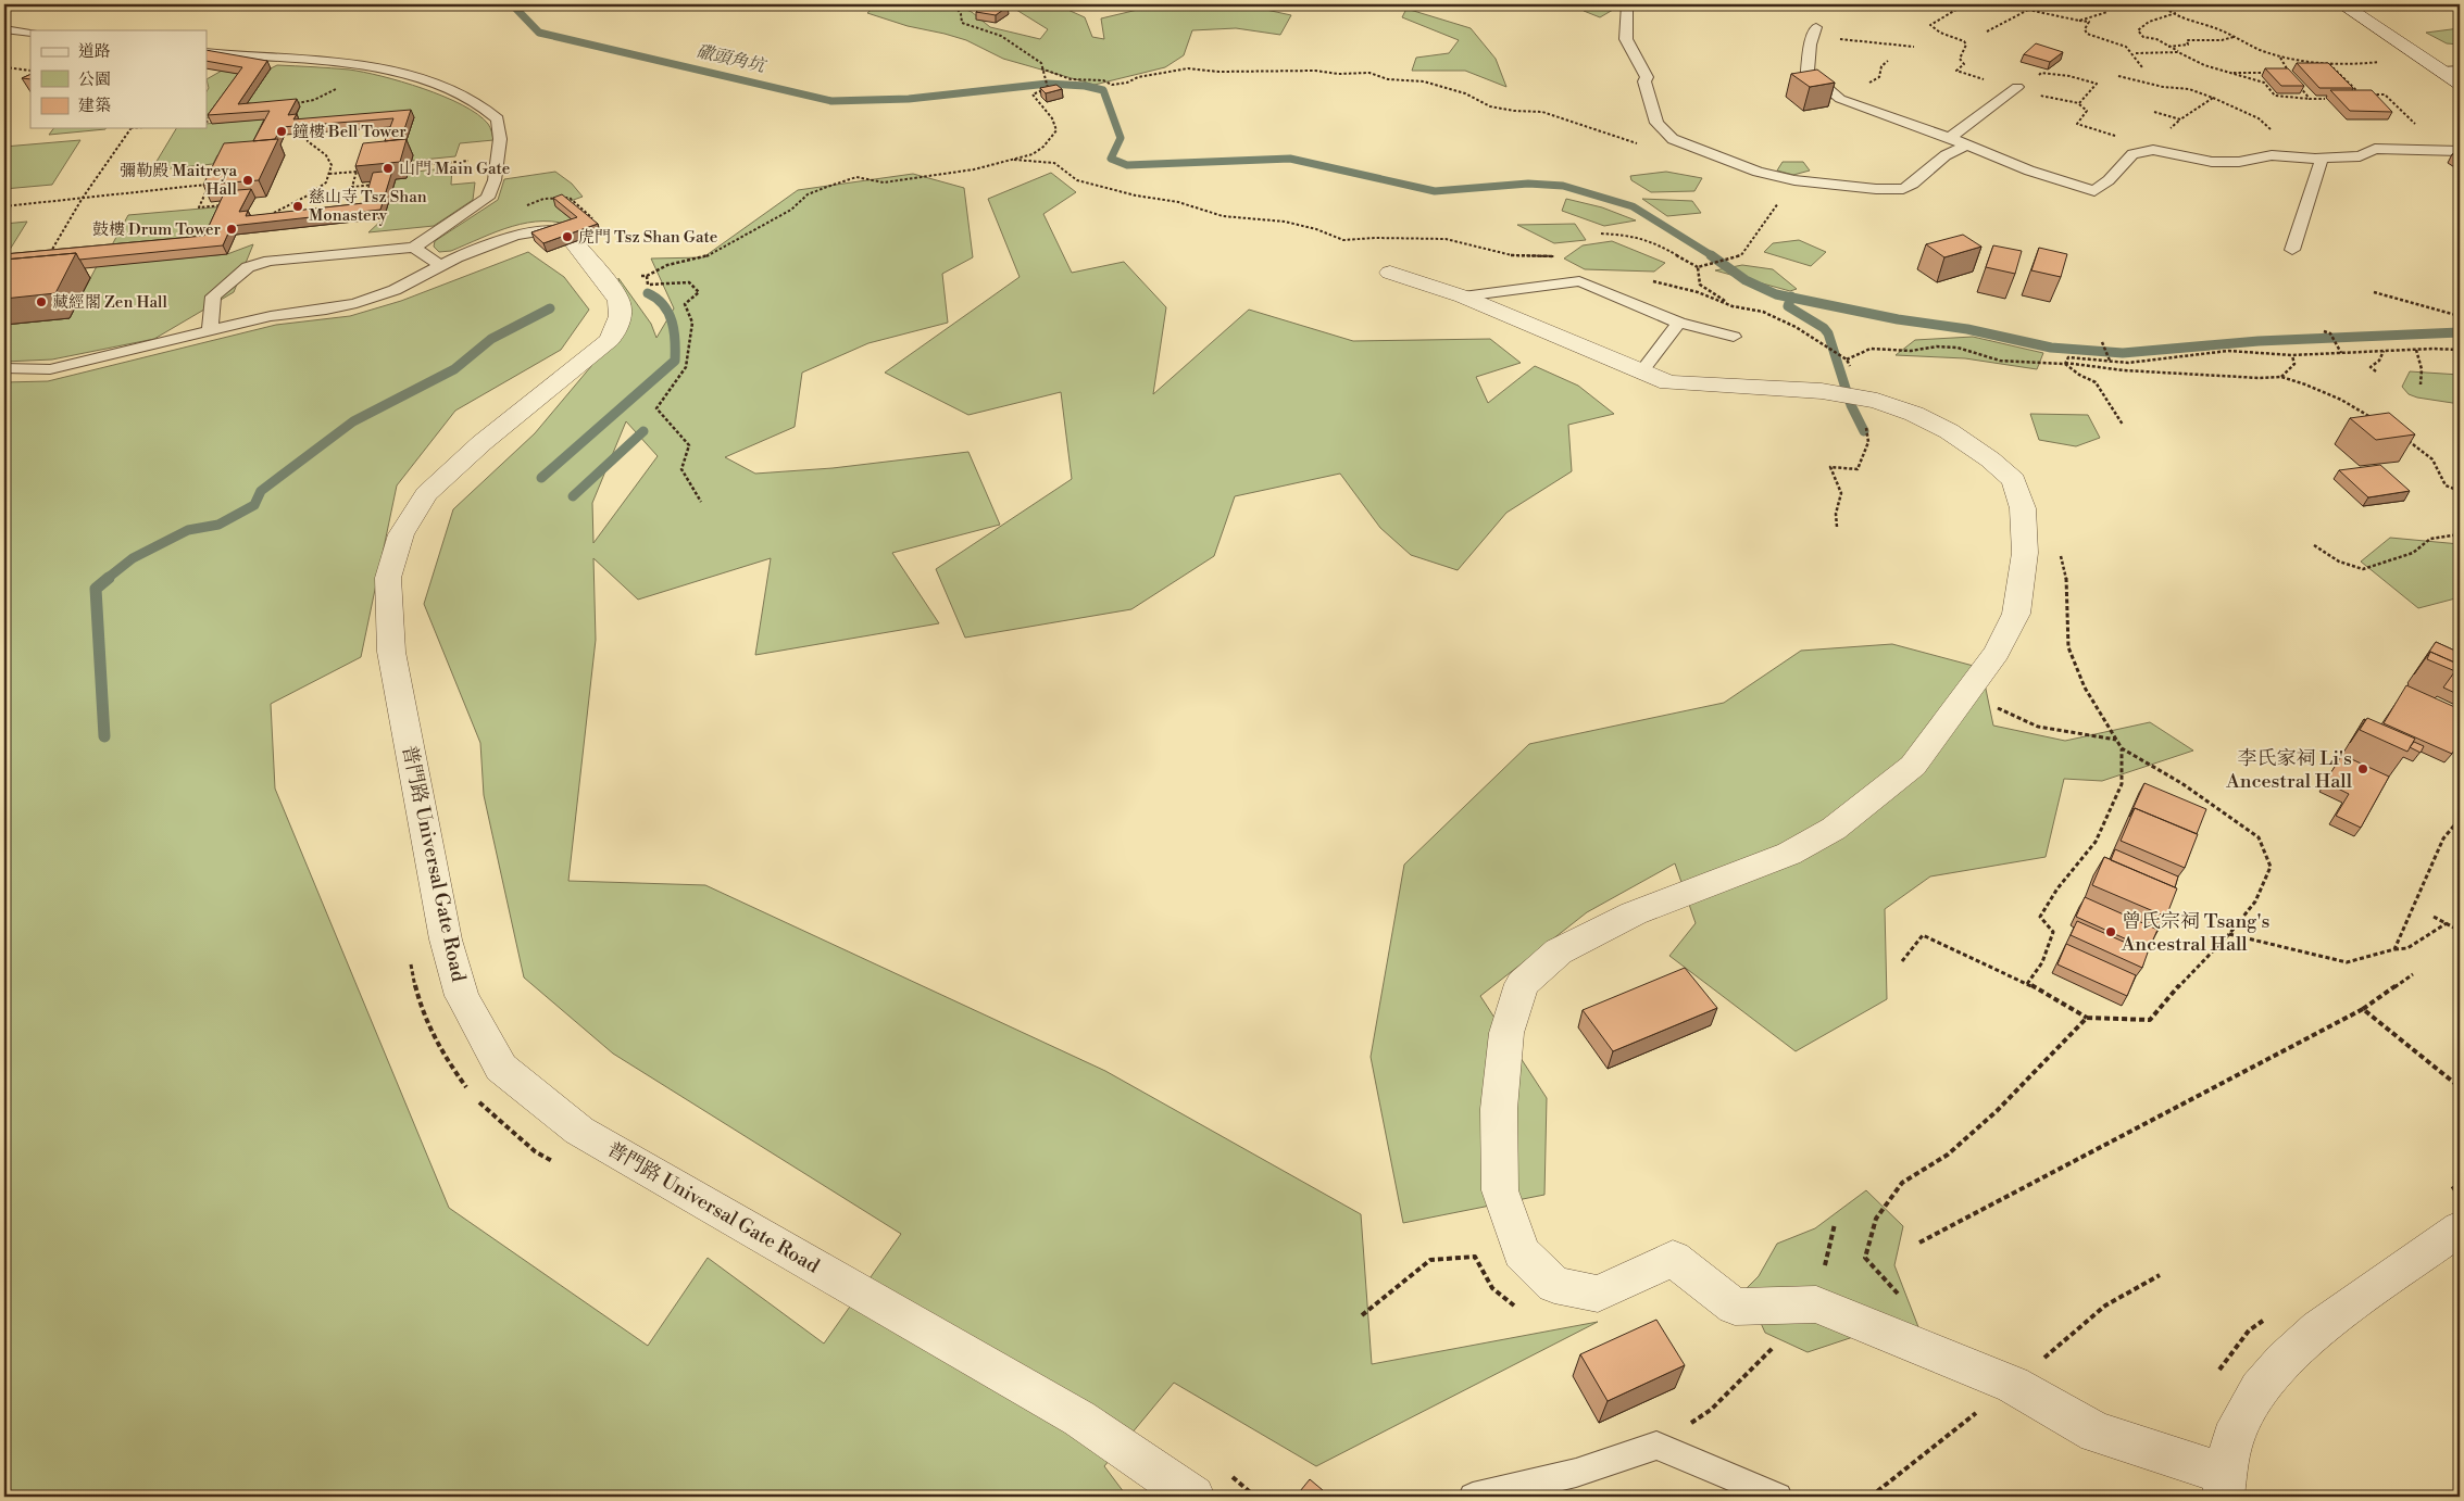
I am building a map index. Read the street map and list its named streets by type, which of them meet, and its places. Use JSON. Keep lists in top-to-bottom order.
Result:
{
  "streets": {
    "street": ["普門路 Universal Gate Road"]
  },
  "water": ["䃟頭角坑"],
  "places": [
    "鐘樓 Bell Tower",
    "山門 Main Gate",
    "彌勒殿 Maitreya Hall",
    "慈山寺 Tsz Shan Monastery",
    "鼓樓 Drum Tower",
    "虎門 Tsz Shan Gate",
    "藏經閣 Zen Hall",
    "李氏家祠 Li's Ancestral Hall",
    "曾氏宗祠 Tsang's Ancestral Hall"
  ],
  "legend": ["道路", "公園", "建築"]
}
